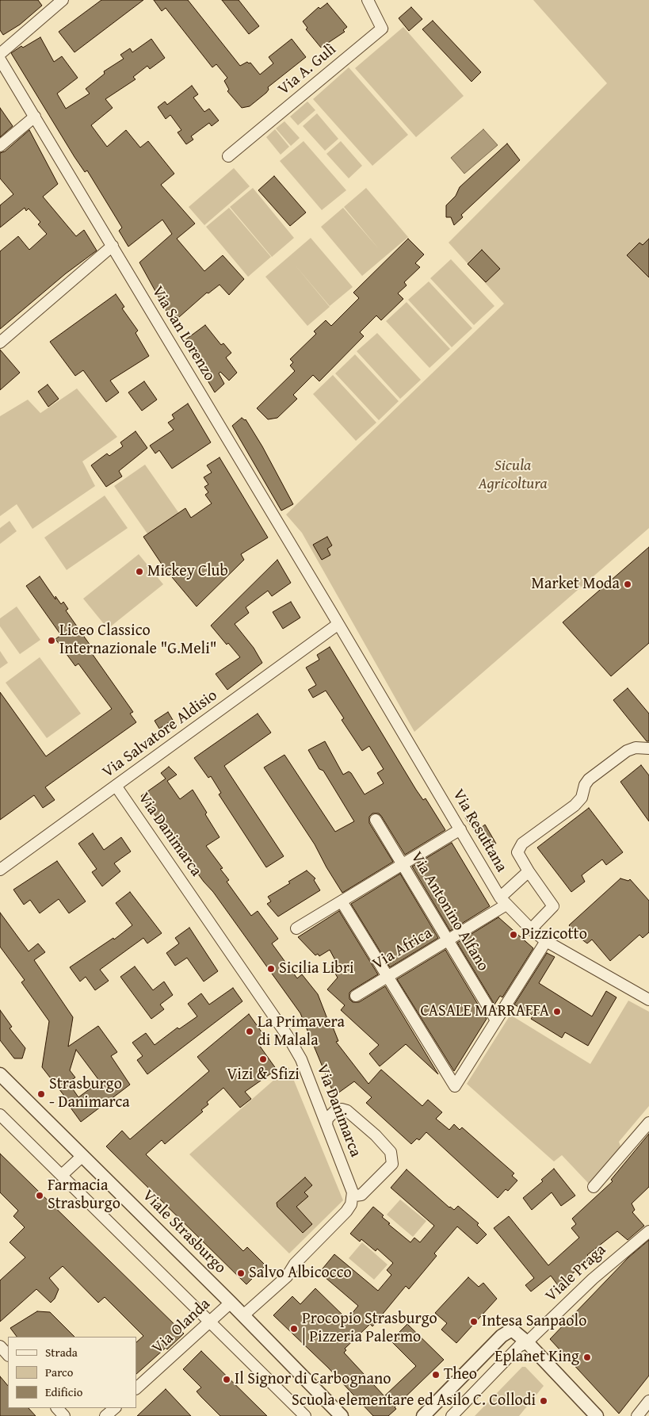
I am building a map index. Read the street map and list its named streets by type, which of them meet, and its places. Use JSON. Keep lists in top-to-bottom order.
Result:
{
  "streets": {
    "street": [
      "Via A. Gulì",
      "Via San Lorenzo",
      "Via Salvatore Aldisio",
      "Via Resuttana",
      "Via Danimarca",
      "Via Antonino Alfano",
      "Via Africa",
      "Viale Strasburgo",
      "Viale Praga",
      "Via Olanda"
    ]
  },
  "crossings": [
    ["Via San Lorenzo", "Via Salvatore Aldisio"],
    ["Via San Lorenzo", "Via Resuttana"],
    ["Via Salvatore Aldisio", "Via Resuttana"],
    ["Via Salvatore Aldisio", "Via Danimarca"],
    ["Via Resuttana", "Via Africa"],
    ["Via Antonino Alfano", "Via Africa"],
    ["Viale Strasburgo", "Via Olanda"]
  ],
  "parks": ["Sicula Agricoltura"],
  "places": [
    "Mickey Club",
    "Market Moda",
    "Liceo Classico Internazionale \"G.Meli\"",
    "Pizzicotto",
    "Sicilia Libri",
    "CASALE MARRAFFA",
    "La Primavera di Malala",
    "Vizi & Sfizi",
    "Strasburgo - Danimarca",
    "Farmacia Strasburgo",
    "Salvo Albicocco",
    "Intesa Sanpaolo",
    "Procopio Strasburgo | Pizzeria Palermo",
    "Eplanet King",
    "Theo",
    "Il Signor di Carbognano",
    "Scuola elementare ed Asilo C. Collodi"
  ],
  "legend": ["Strada", "Parco", "Edificio"]
}
